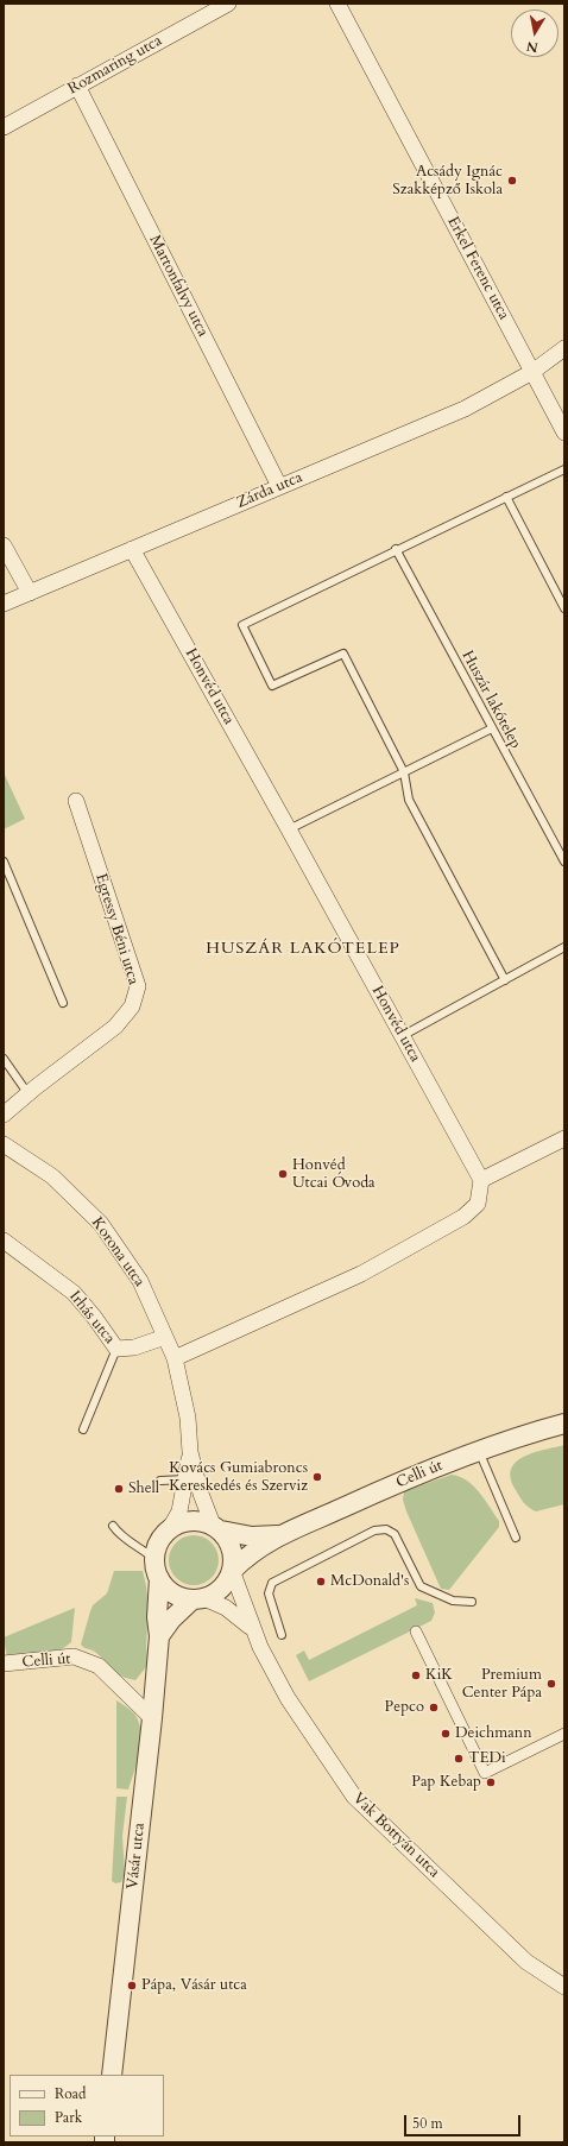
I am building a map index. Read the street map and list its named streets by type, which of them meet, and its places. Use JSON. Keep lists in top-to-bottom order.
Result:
{
  "streets": {
    "street": [
      "Rozmaring utca",
      "Erkel Ferenc utca",
      "Martonfalvy utca",
      "Zárda utca",
      "Honvéd utca",
      "Egressy Béni utca",
      "Korona utca",
      "Irhás utca",
      "Celli út",
      "Vak Bottyán utca",
      "Vásár utca"
    ],
    "lane": ["Huszár lakótelep"]
  },
  "crossings": [
    ["Rozmaring utca", "Martonfalvy utca"],
    ["Erkel Ferenc utca", "Zárda utca"],
    ["Martonfalvy utca", "Zárda utca"],
    ["Zárda utca", "Honvéd utca"],
    ["Korona utca", "Irhás utca"],
    ["Korona utca", "Celli út"],
    ["Korona utca", "Vak Bottyán utca"],
    ["Korona utca", "Vásár utca"],
    ["Celli út", "Vak Bottyán utca"],
    ["Celli út", "Vásár utca"],
    ["Vak Bottyán utca", "Vásár utca"]
  ],
  "districts": ["HUSZÁR LAKÓTELEP"],
  "places": [
    "Acsády Ignác Szakképző Iskola",
    "Honvéd Utcai Óvoda",
    "Kovács Gumiabroncs Kereskedés és Szerviz",
    "Shell",
    "McDonald's",
    "KiK",
    "Premium Center Pápa",
    "Pepco",
    "Deichmann",
    "TEDi",
    "Pap Kebap",
    "Pápa, Vásár utca"
  ],
  "legend": ["Road", "Park"],
  "scale_bar": "50 m",
  "north": "bottom"
}
